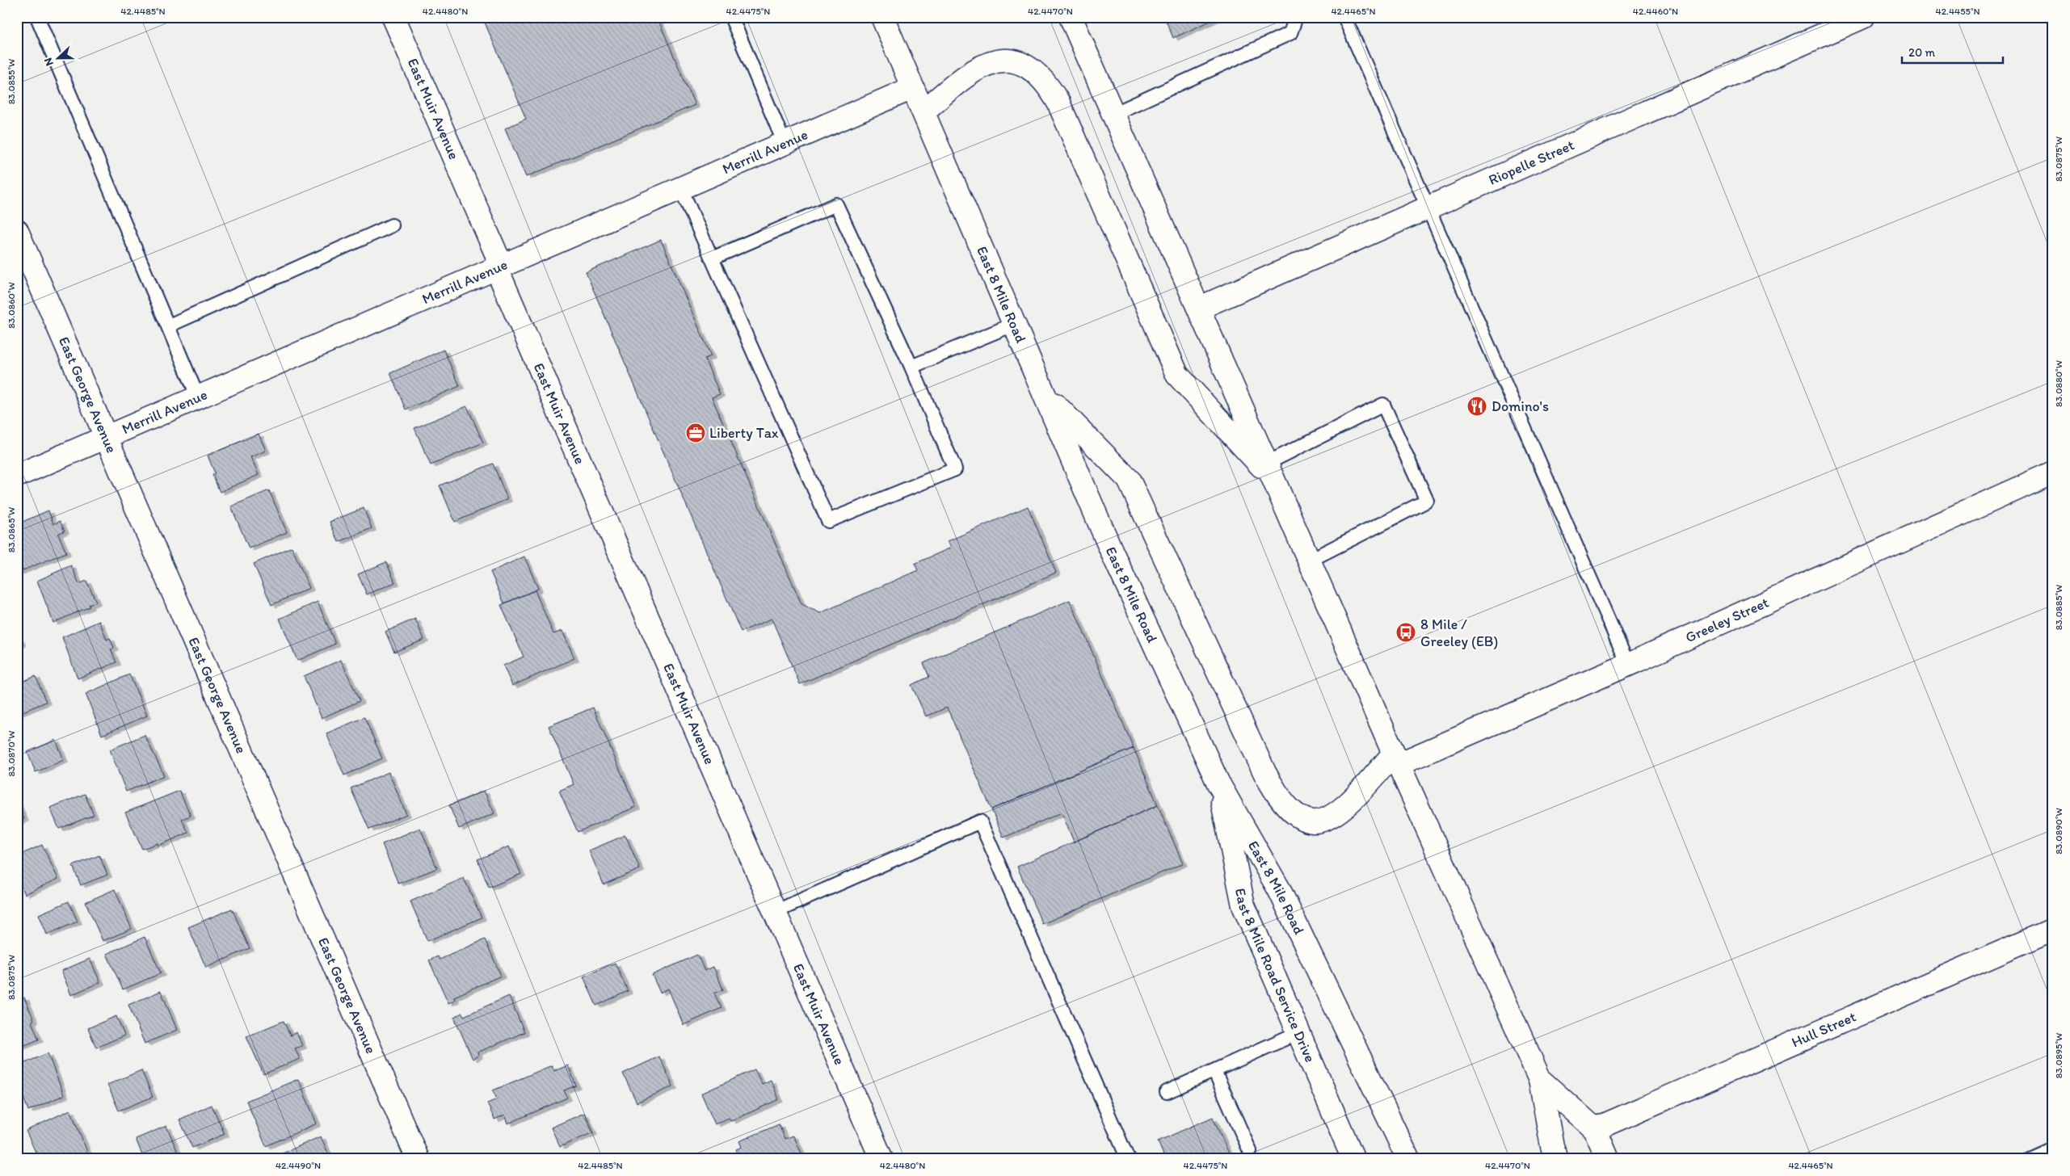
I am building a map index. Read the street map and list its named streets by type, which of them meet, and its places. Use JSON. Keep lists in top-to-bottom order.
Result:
{
  "streets": {
    "main road": [
      "East Muir Avenue",
      "Merrill Avenue",
      "Riopelle Street",
      "East 8 Mile Road",
      "East George Avenue",
      "Greeley Street",
      "East 8 Mile Road Service Drive",
      "Hull Street"
    ]
  },
  "crossings": [
    ["East Muir Avenue", "Merrill Avenue"],
    ["Merrill Avenue", "East 8 Mile Road"],
    ["Merrill Avenue", "East George Avenue"],
    ["East 8 Mile Road", "East 8 Mile Road Service Drive"]
  ],
  "places": {
    "restaurant": ["Domino's"],
    "office": ["Liberty Tax"],
    "bus stop": ["8 Mile / Greeley (EB)"]
  },
  "scale_bar": "20 m",
  "north": "left",
  "coordinates": [
    "42.4485°N",
    "42.4480°N",
    "42.4475°N",
    "42.4470°N",
    "42.4465°N",
    "42.4460°N",
    "42.4455°N",
    "83.0855°W",
    "83.0875°W",
    "83.0860°W",
    "83.0880°W",
    "83.0865°W",
    "83.0885°W",
    "83.0870°W",
    "83.0890°W",
    "83.0895°W",
    "42.4490°N"
  ]
}
